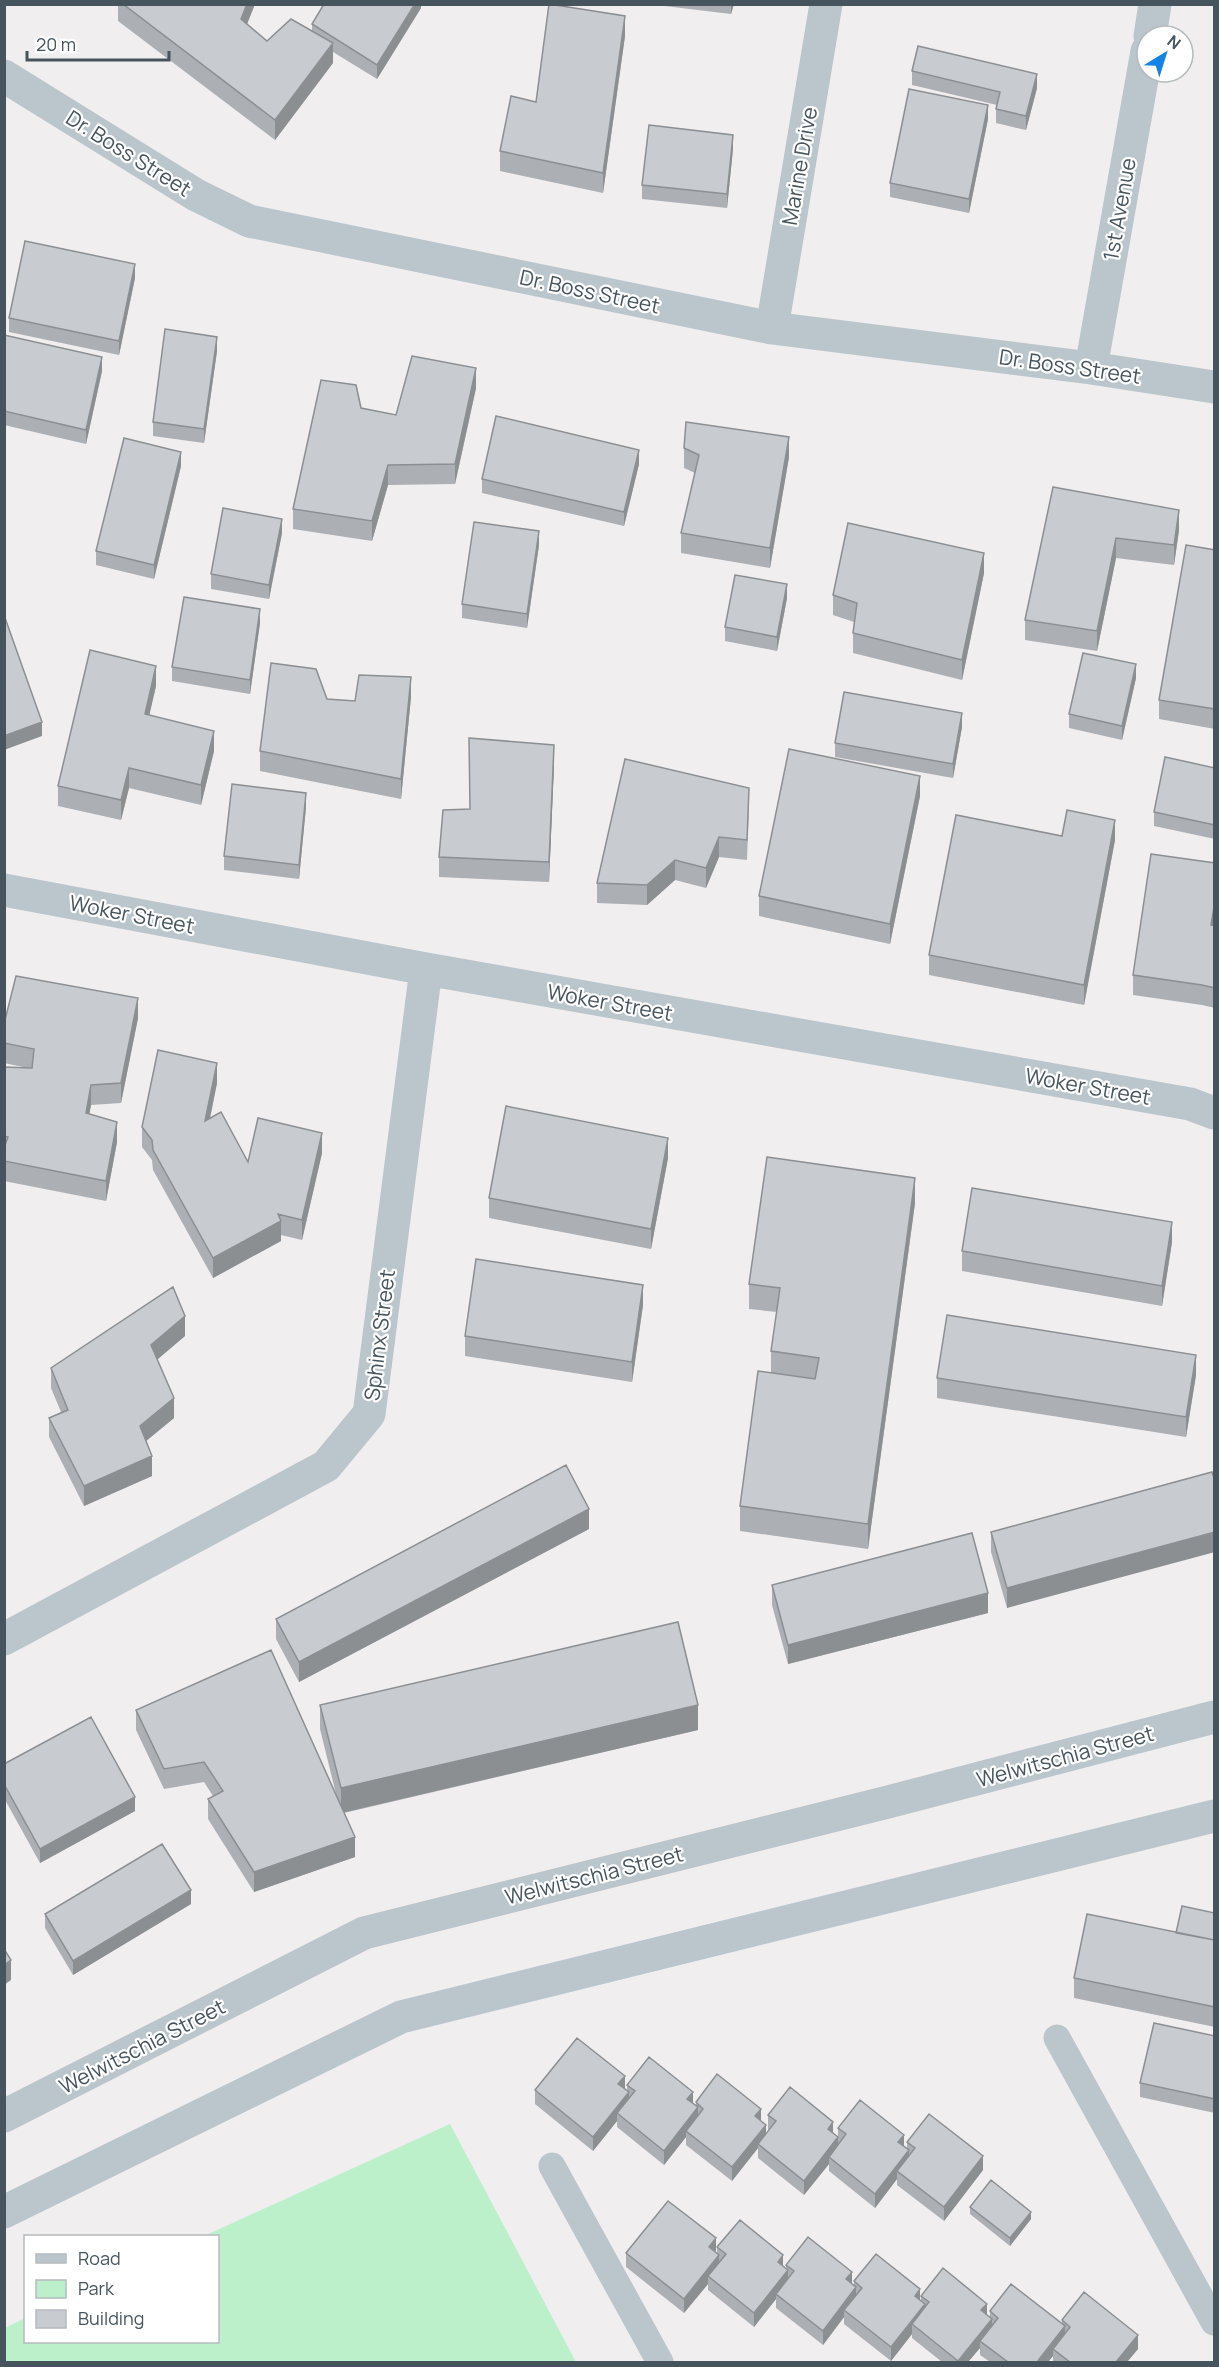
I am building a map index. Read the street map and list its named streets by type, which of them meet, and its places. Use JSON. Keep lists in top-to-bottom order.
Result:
{
  "streets": {
    "street": [
      "Dr. Boss Street",
      "Marine Drive",
      "1st Avenue",
      "Woker Street",
      "Sphinx Street",
      "Welwitschia Street"
    ]
  },
  "crossings": [
    ["Dr. Boss Street", "Marine Drive"],
    ["Dr. Boss Street", "1st Avenue"],
    ["Woker Street", "Sphinx Street"]
  ],
  "legend": ["Road", "Park", "Building"],
  "scale_bar": "20 m",
  "north": "top right"
}
